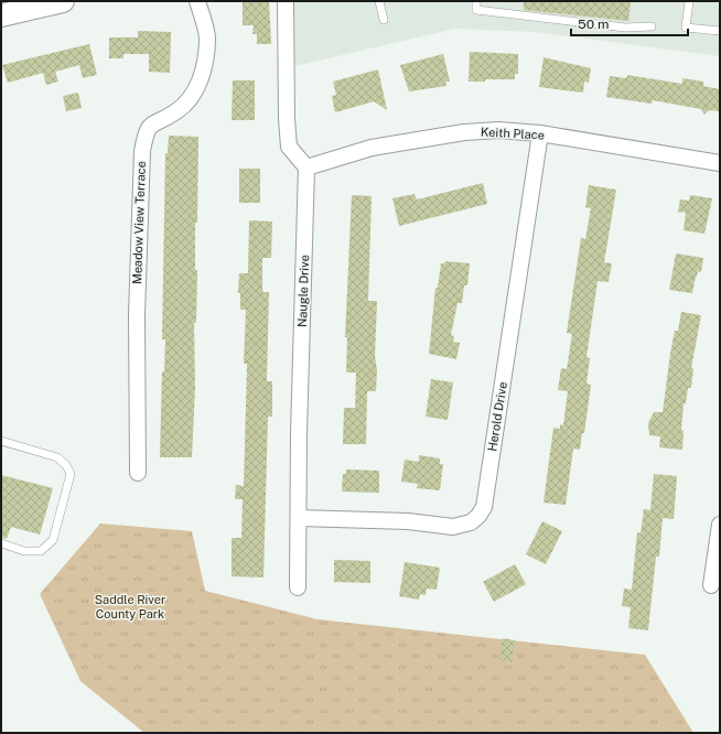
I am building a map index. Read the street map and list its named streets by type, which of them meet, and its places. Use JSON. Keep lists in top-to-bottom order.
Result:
{
  "streets": {
    "street": [
      "Keith Place",
      "Meadow View Terrace",
      "Naugle Drive",
      "Herold Drive"
    ]
  },
  "crossings": [
    ["Keith Place", "Naugle Drive"],
    ["Keith Place", "Herold Drive"],
    ["Naugle Drive", "Herold Drive"]
  ],
  "parks": ["Saddle River County Park"],
  "scale_bar": "50 m"
}
